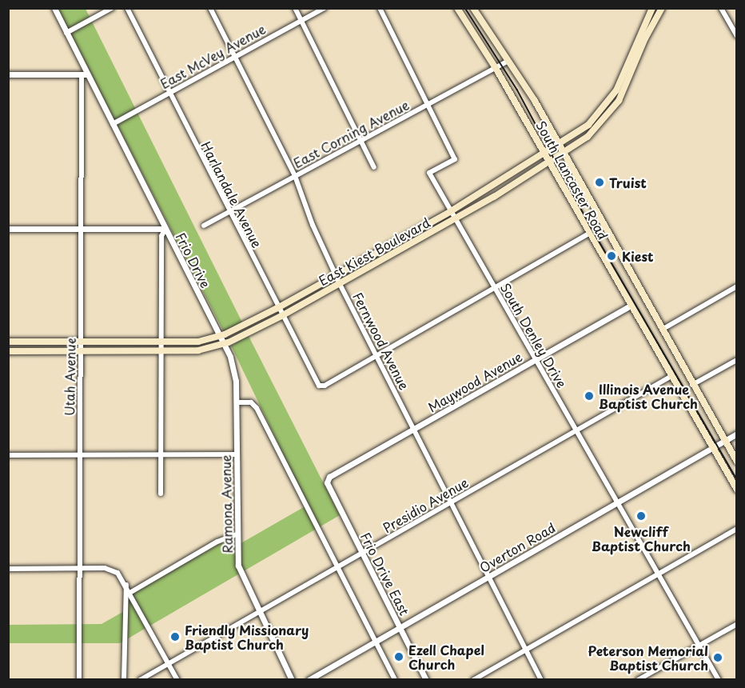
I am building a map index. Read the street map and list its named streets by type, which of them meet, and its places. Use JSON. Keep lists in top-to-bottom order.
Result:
{
  "streets": {
    "main road": ["South Lancaster Road", "East Kiest Boulevard"],
    "street": [
      "East McVey Avenue",
      "East Corning Avenue",
      "Harlandale Avenue",
      "Frio Drive",
      "South Denley Drive",
      "Fernwood Avenue",
      "Utah Avenue",
      "Maywood Avenue",
      "Ramona Avenue",
      "Presidio Avenue",
      "Overton Road",
      "Frio Drive East"
    ]
  },
  "crossings": [
    ["East McVey Avenue", "Harlandale Avenue"],
    ["East McVey Avenue", "Frio Drive"],
    ["East McVey Avenue", "Fernwood Avenue"],
    ["East Corning Avenue", "South Lancaster Road"],
    ["East Corning Avenue", "Harlandale Avenue"],
    ["East Corning Avenue", "South Denley Drive"],
    ["East Corning Avenue", "Fernwood Avenue"],
    ["South Lancaster Road", "East Kiest Boulevard"],
    ["South Lancaster Road", "Maywood Avenue"],
    ["South Lancaster Road", "Presidio Avenue"],
    ["South Lancaster Road", "Overton Road"],
    ["Harlandale Avenue", "East Kiest Boulevard"],
    ["Harlandale Avenue", "Fernwood Avenue"],
    ["East Kiest Boulevard", "Frio Drive"],
    ["East Kiest Boulevard", "South Denley Drive"],
    ["East Kiest Boulevard", "Fernwood Avenue"],
    ["East Kiest Boulevard", "Utah Avenue"],
    ["Frio Drive", "Utah Avenue"],
    ["Frio Drive", "Ramona Avenue"],
    ["South Denley Drive", "Maywood Avenue"],
    ["South Denley Drive", "Presidio Avenue"],
    ["South Denley Drive", "Overton Road"],
    ["Fernwood Avenue", "Maywood Avenue"],
    ["Fernwood Avenue", "Presidio Avenue"],
    ["Fernwood Avenue", "Overton Road"],
    ["Maywood Avenue", "Frio Drive East"],
    ["Ramona Avenue", "Presidio Avenue"],
    ["Presidio Avenue", "Frio Drive East"],
    ["Overton Road", "Frio Drive East"]
  ],
  "places": [
    "Truist",
    "Kiest",
    "Illinois Avenue Baptist Church",
    "Newcliff Baptist Church",
    "Friendly Missionary Baptist Church",
    "Ezell Chapel Church",
    "Peterson Memorial Baptist Church"
  ]
}
